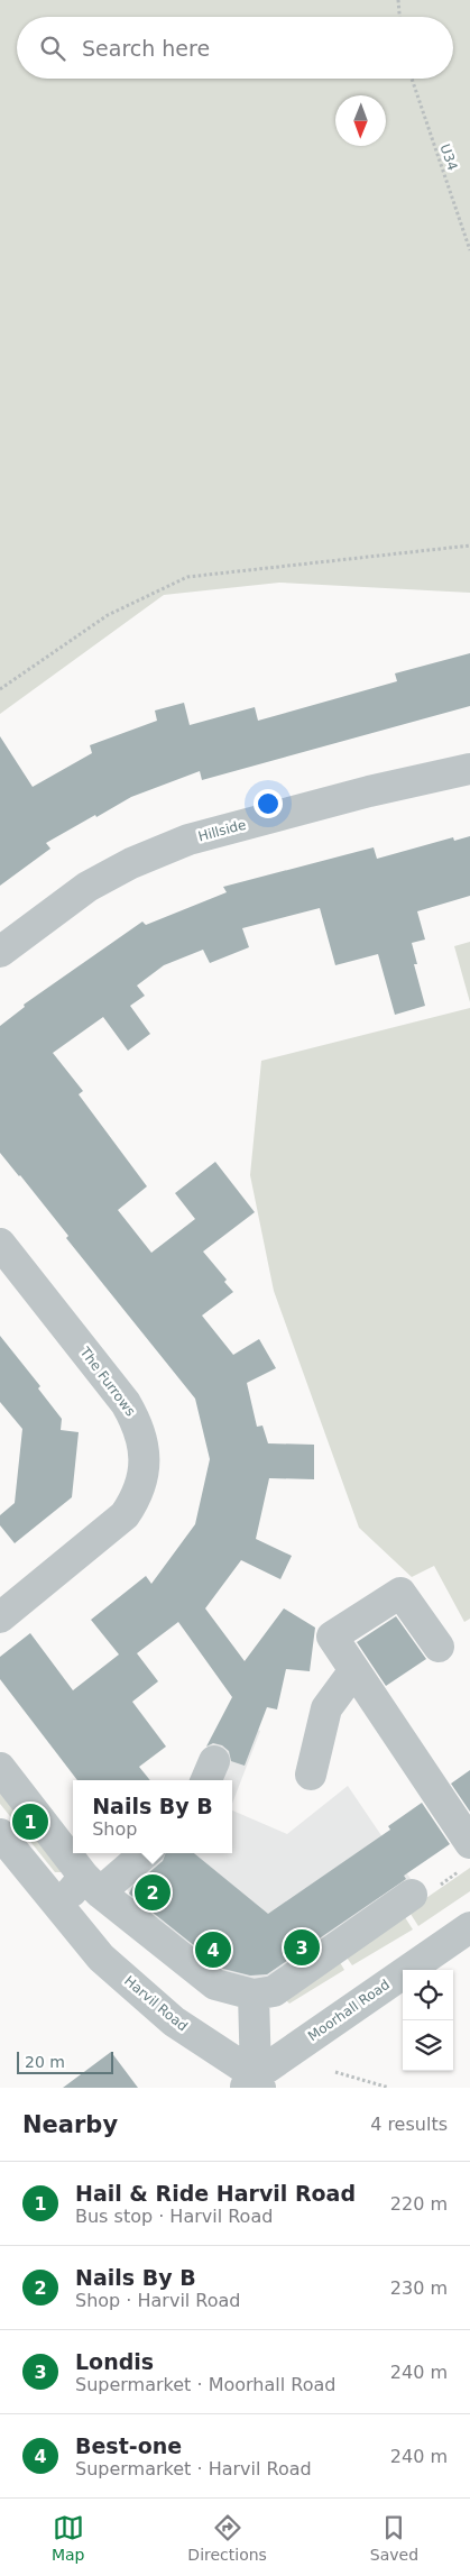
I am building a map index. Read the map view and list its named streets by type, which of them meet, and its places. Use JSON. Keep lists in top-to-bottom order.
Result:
{
  "streets": {
    "street": [
      "Hillside",
      "The Furrows",
      "Harvil Road",
      "Moorhall Road"
    ],
    "path": ["U34"]
  },
  "crossings": [
    ["Harvil Road", "Moorhall Road"]
  ],
  "scale_bar": "20 m",
  "north": "bottom",
  "page": {
    "search": "Search here",
    "popup": ["Nails By B", "Shop"],
    "pins": [
      "1",
      "2",
      "3",
      "4"
    ],
    "scale": "20 m",
    "heading": ["Nearby", "4 results"],
    "list": [
      {
        "mark": "1",
        "name": "Hail & Ride Harvil Road",
        "note": "Bus stop · Harvil Road",
        "value": "220 m"
      },
      {
        "mark": "2",
        "name": "Nails By B",
        "note": "Shop · Harvil Road",
        "value": "230 m"
      },
      {
        "mark": "3",
        "name": "Londis",
        "note": "Supermarket · Moorhall Road",
        "value": "240 m"
      },
      {
        "mark": "4",
        "name": "Best-one",
        "note": "Supermarket · Harvil Road",
        "value": "240 m"
      }
    ],
    "nav": ["Map", "Directions", "Saved"]
  }
}
